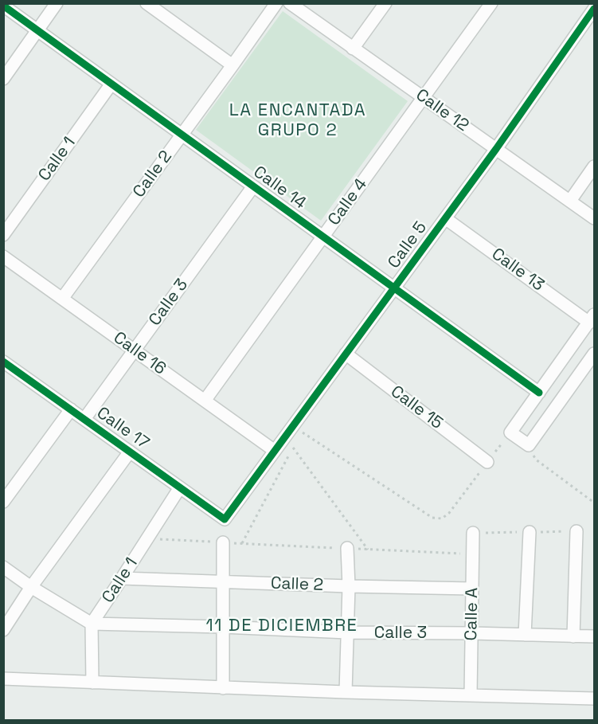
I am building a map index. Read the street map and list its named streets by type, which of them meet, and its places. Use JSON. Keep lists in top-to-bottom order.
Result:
{
  "streets": {
    "street": [
      "Calle 12",
      "Calle 1",
      "Calle 2",
      "Calle 14",
      "Calle 4",
      "Calle 5",
      "Calle 13",
      "Calle 3",
      "Calle 16",
      "Calle 15",
      "Calle 17",
      "Calle A"
    ]
  },
  "crossings": [
    ["Calle 12", "Calle 4"],
    ["Calle 12", "Calle 5"],
    ["Calle 1", "Calle 2"],
    ["Calle 1", "Calle 14"],
    ["Calle 1", "Calle 3"],
    ["Calle 1", "Calle 17"],
    ["Calle 2", "Calle 14"],
    ["Calle 2", "Calle 16"],
    ["Calle 2", "Calle A"],
    ["Calle 14", "Calle 4"],
    ["Calle 14", "Calle 5"],
    ["Calle 14", "Calle 3"],
    ["Calle 4", "Calle 16"],
    ["Calle 5", "Calle 13"],
    ["Calle 5", "Calle 16"],
    ["Calle 5", "Calle 15"],
    ["Calle 5", "Calle 17"],
    ["Calle 3", "Calle 16"],
    ["Calle 3", "Calle 17"],
    ["Calle 3", "Calle A"]
  ],
  "districts": ["LA ENCANTADA GRUPO 2", "11 DE DICIEMBRE"]
}
